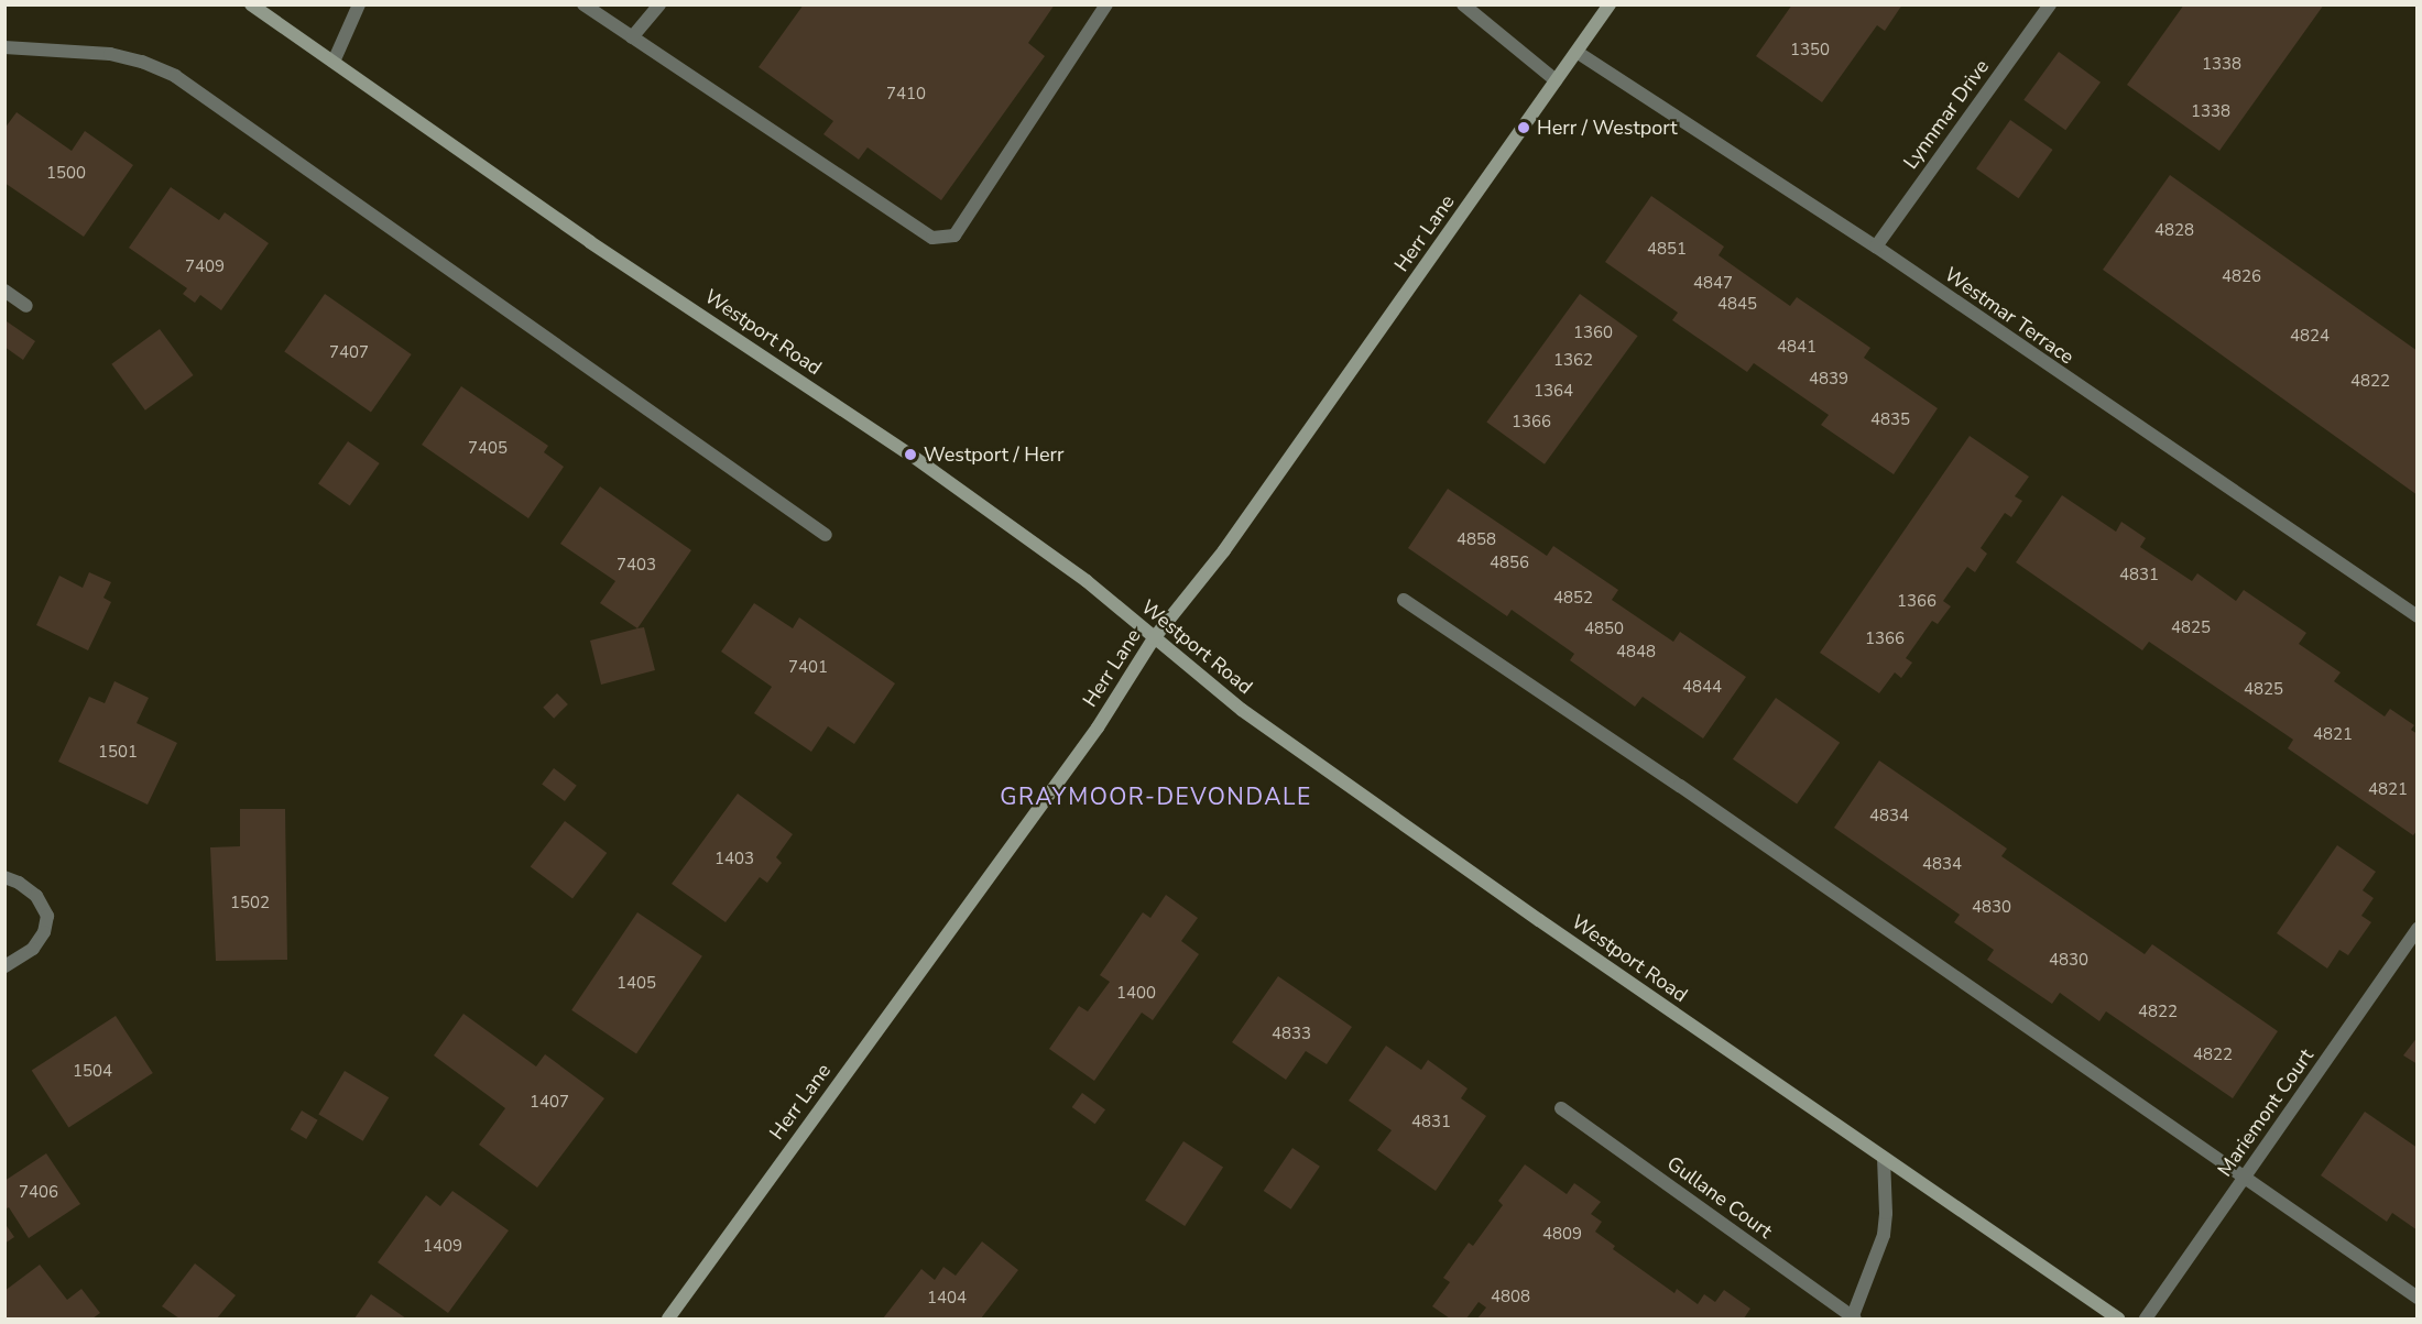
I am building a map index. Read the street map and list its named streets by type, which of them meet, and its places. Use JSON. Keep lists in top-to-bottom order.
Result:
{
  "streets": {
    "main road": ["Herr Lane", "Westport Road"],
    "street": [
      "Lynnmar Drive",
      "Westmar Terrace",
      "Mariemont Court",
      "Gullane Court"
    ]
  },
  "crossings": [
    ["Lynnmar Drive", "Westmar Terrace"],
    ["Herr Lane", "Westmar Terrace"],
    ["Herr Lane", "Westport Road"]
  ],
  "districts": ["GRAYMOOR-DEVONDALE"],
  "places": ["Herr / Westport", "Westport / Herr"],
  "house_numbers": [
    "1350",
    "1338",
    "7410",
    "1338",
    "1500",
    "4828",
    "4851",
    "7409",
    "4826",
    "4847",
    "4845",
    "1360",
    "4824",
    "4841",
    "7407",
    "1362",
    "4839",
    "4822",
    "1364",
    "4835",
    "1366",
    "7405",
    "4858",
    "4856",
    "7403",
    "4831",
    "4852",
    "1366",
    "4825",
    "4850",
    "1366",
    "4848",
    "7401",
    "4844",
    "4825",
    "4821",
    "1501",
    "4821",
    "4834",
    "1403",
    "4834",
    "1502",
    "4830",
    "4830",
    "1405",
    "1400",
    "4822",
    "4833",
    "4822",
    "1504",
    "1407",
    "4831",
    "7406",
    "4809",
    "1409",
    "4808",
    "1404"
  ]
}
